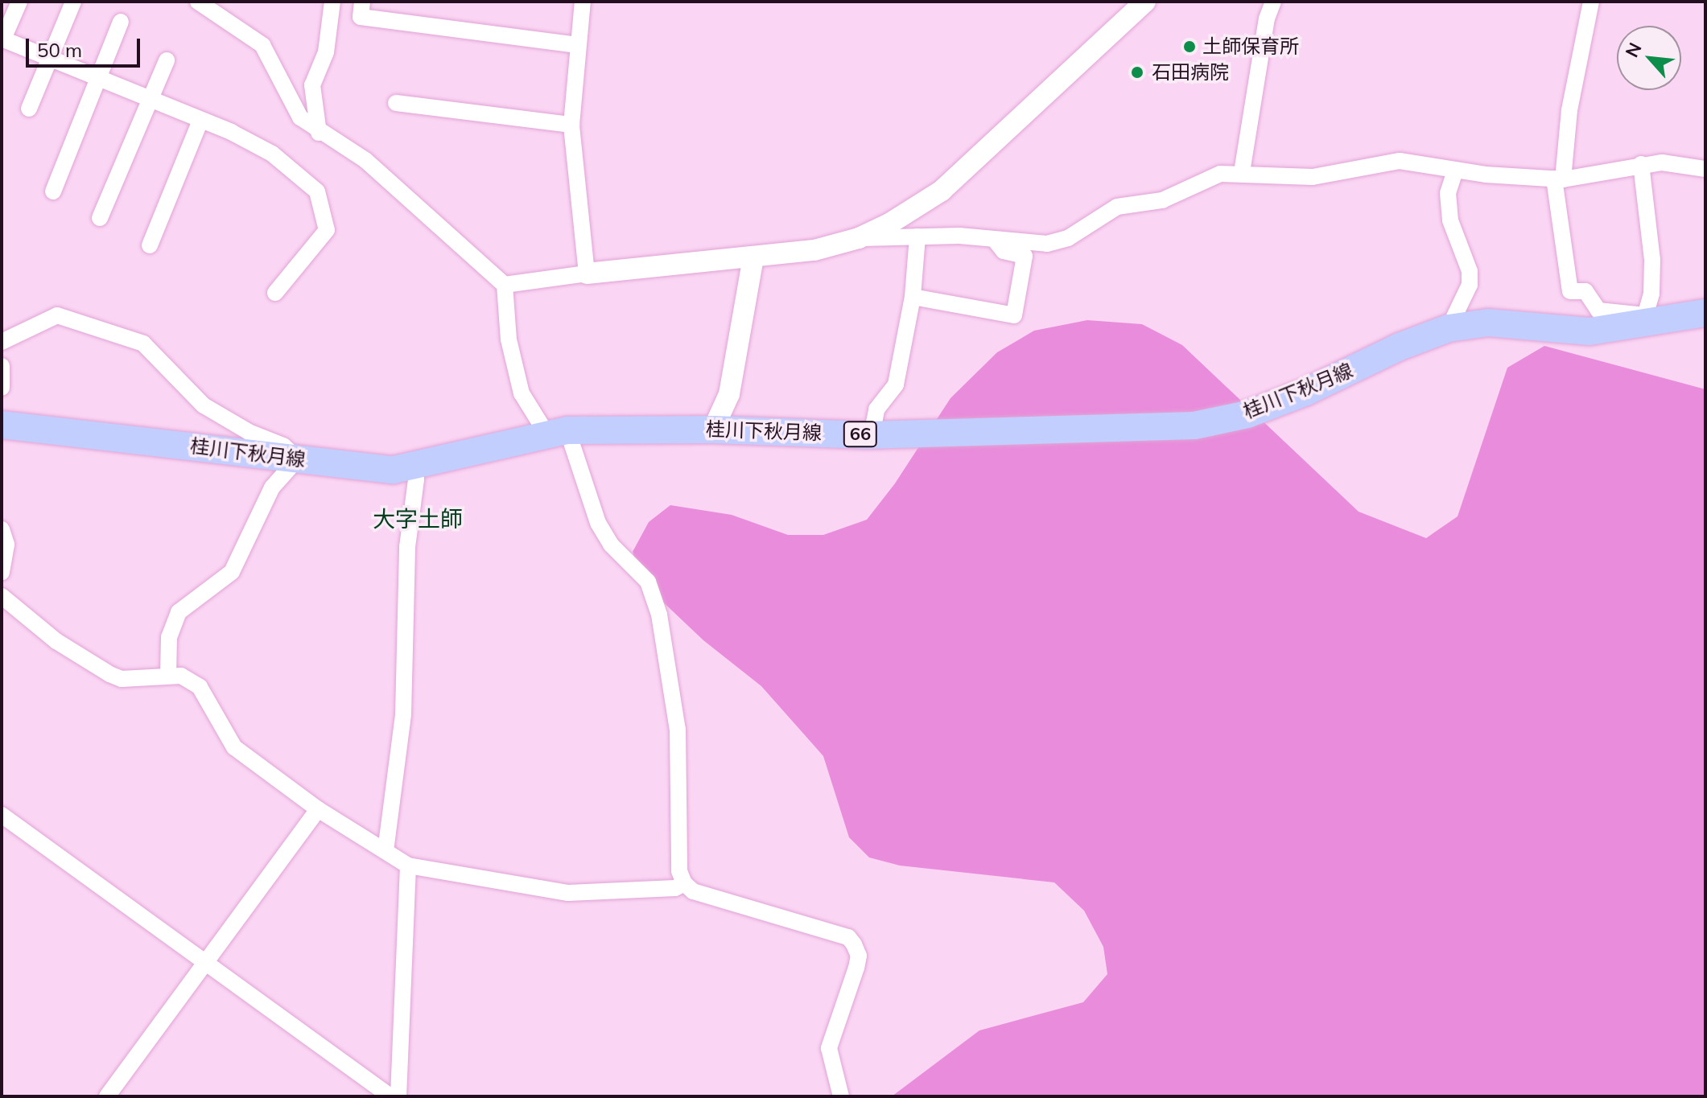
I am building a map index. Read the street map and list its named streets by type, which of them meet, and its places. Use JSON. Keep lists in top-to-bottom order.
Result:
{
  "streets": {
    "main road": ["桂川下秋月線", "66"]
  },
  "districts": ["大字土師"],
  "places": ["土師保育所", "石田病院"],
  "scale_bar": "50 m",
  "north": "top left"
}
